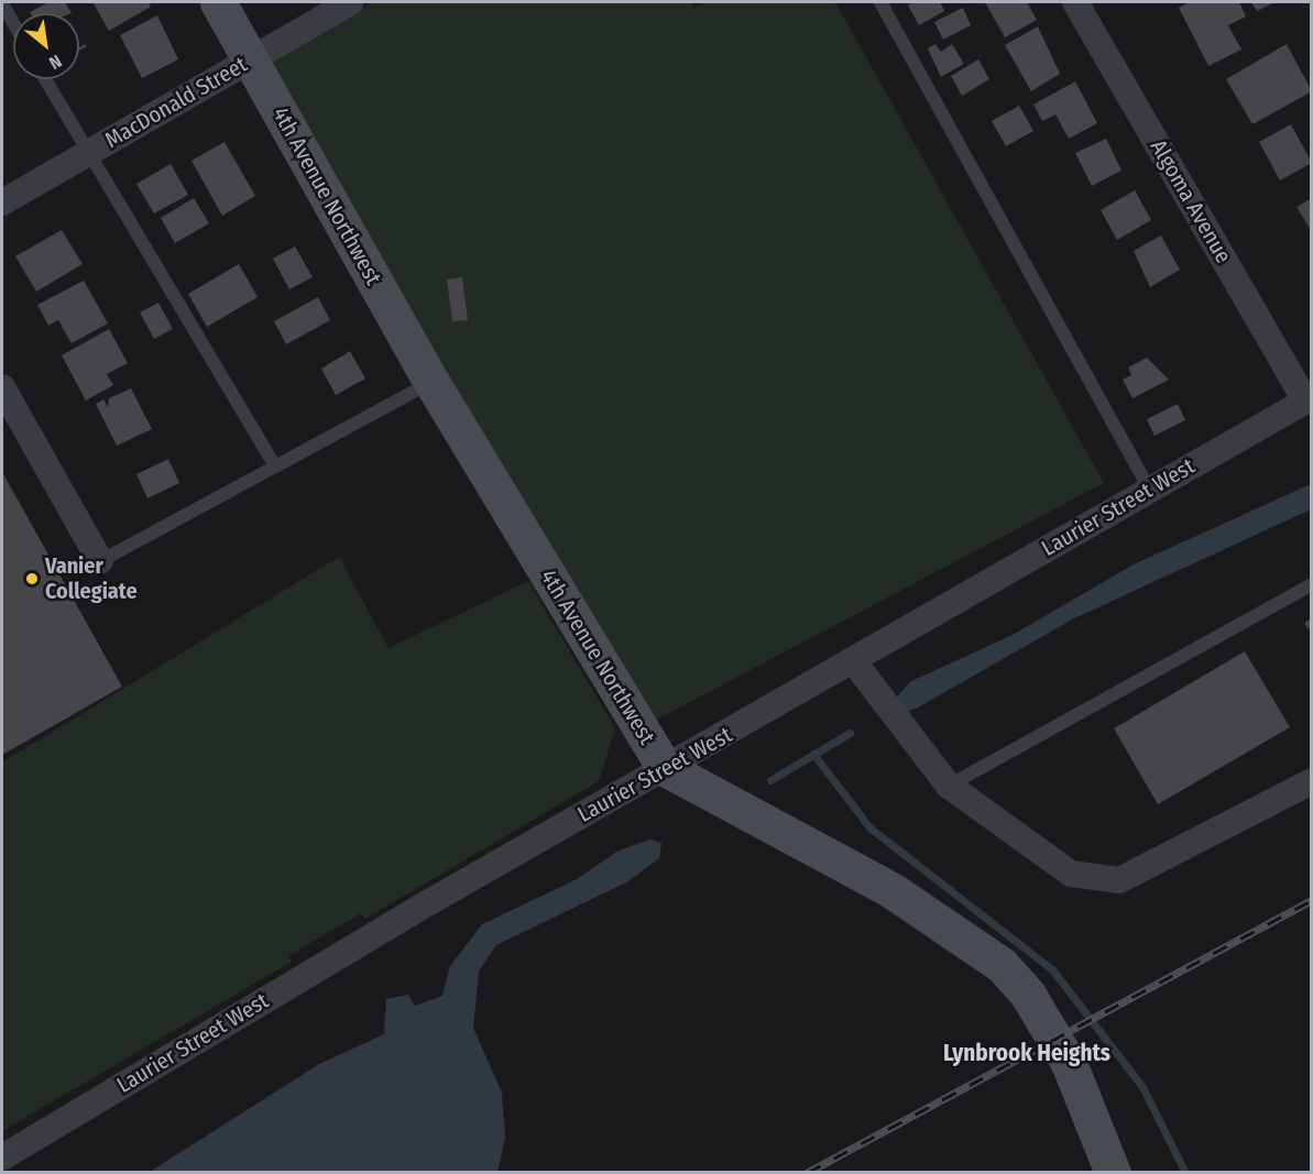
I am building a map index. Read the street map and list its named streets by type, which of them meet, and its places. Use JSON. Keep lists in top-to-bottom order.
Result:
{
  "streets": {
    "street": [
      "MacDonald Street",
      "4th Avenue Northwest",
      "Algoma Avenue",
      "Laurier Street West"
    ]
  },
  "crossings": [
    ["MacDonald Street", "4th Avenue Northwest"],
    ["4th Avenue Northwest", "Laurier Street West"],
    ["Algoma Avenue", "Laurier Street West"]
  ],
  "districts": ["Lynbrook Heights"],
  "places": ["Vanier Collegiate"],
  "north": "bottom right"
}
